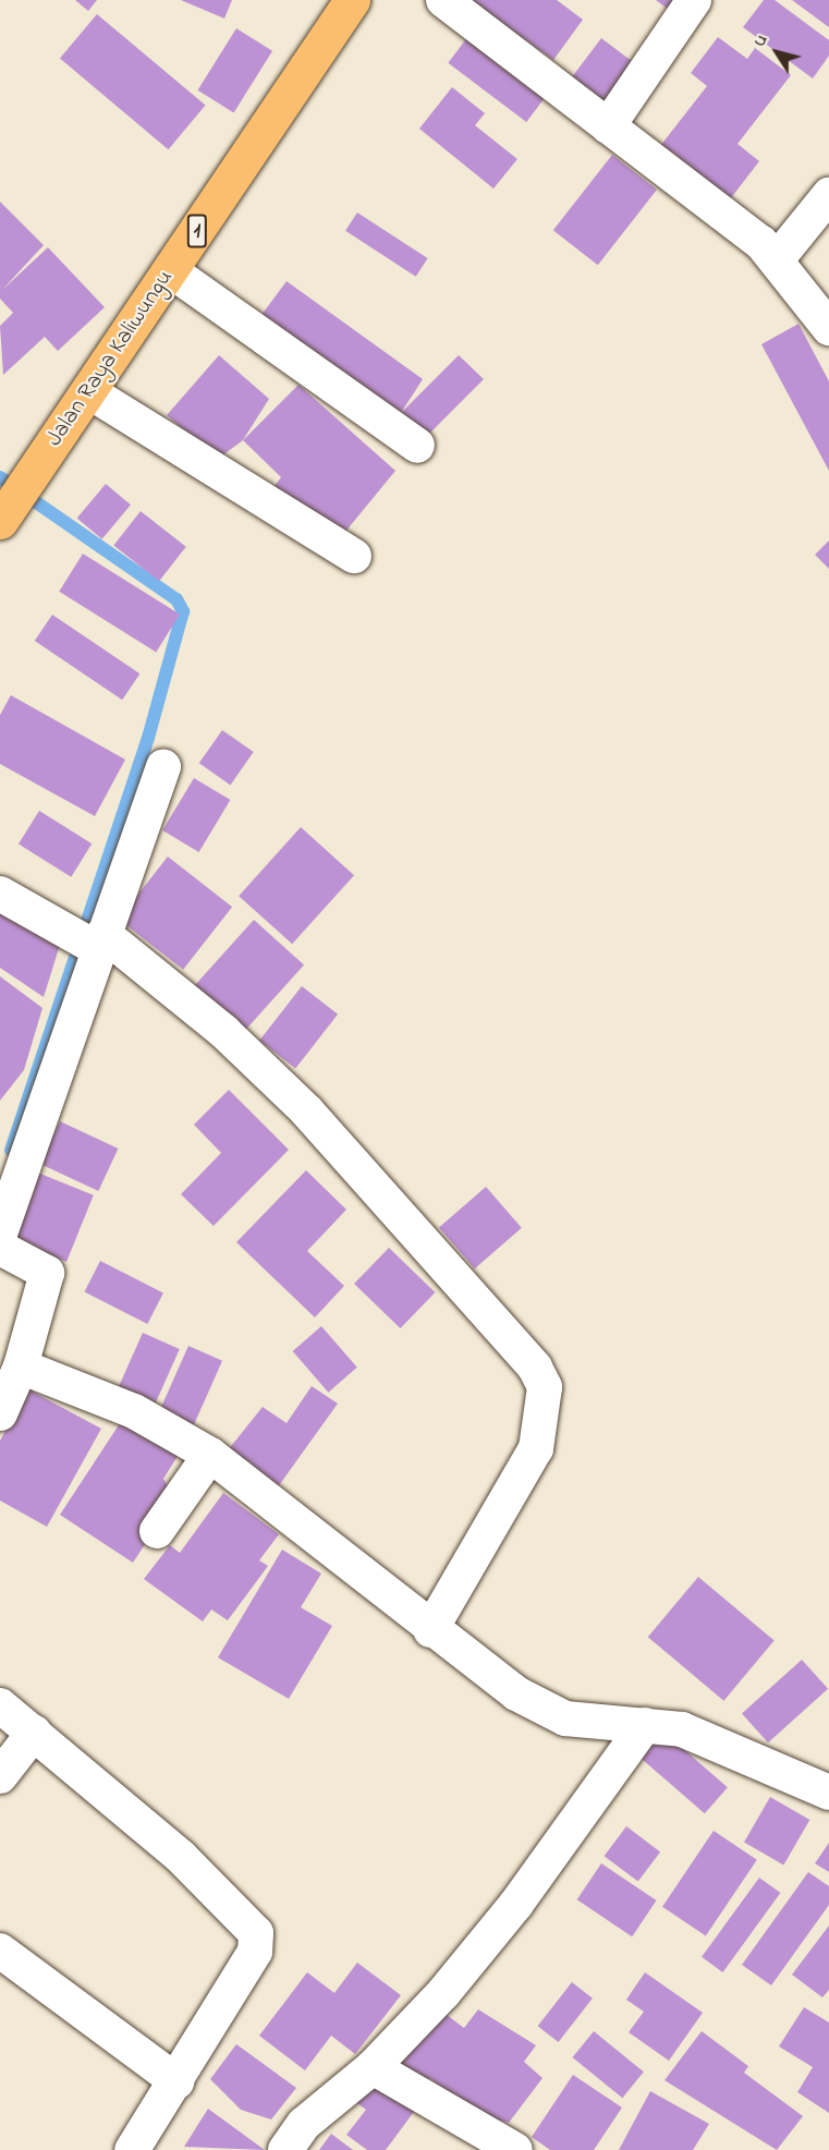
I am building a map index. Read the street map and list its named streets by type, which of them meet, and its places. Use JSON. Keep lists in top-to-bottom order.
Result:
{
  "streets": {
    "main road": ["1", "Jalan Raya Kaliwungu"]
  },
  "north": "top left"
}
